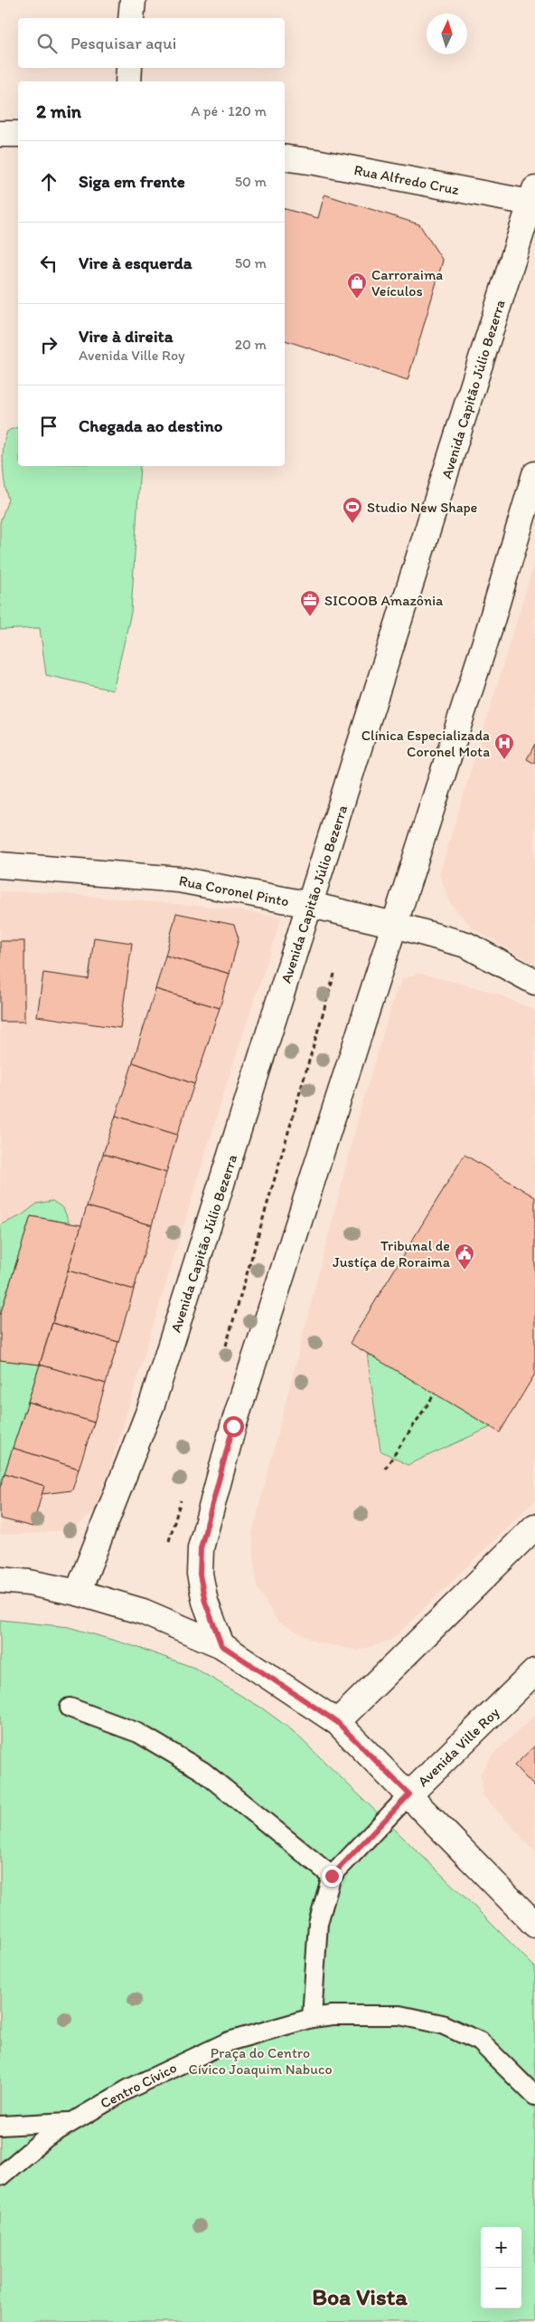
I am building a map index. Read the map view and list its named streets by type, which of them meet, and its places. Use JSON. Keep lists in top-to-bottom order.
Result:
{
  "streets": {
    "main road": [
      "Rua Alfredo Cruz",
      "Avenida Capitão Júlio Bezerra",
      "Rua Coronel Pinto",
      "Avenida Ville Roy"
    ],
    "lane": ["Centro Cívico"]
  },
  "crossings": [
    ["Rua Alfredo Cruz", "Avenida Capitão Júlio Bezerra"],
    ["Avenida Capitão Júlio Bezerra", "Rua Coronel Pinto"],
    ["Avenida Ville Roy", "Centro Cívico"]
  ],
  "districts": ["Boa Vista"],
  "parks": ["Praça do Centro Cívico Joaquim Nabuco"],
  "places": {
    "shop": ["Carroraima Veículos"],
    "sports": ["Studio New Shape"],
    "office": ["SICOOB Amazônia"],
    "hospital": ["Clínica Especializada Coronel Mota"],
    "public building": ["Tribunal de Justíça de Roraima"]
  },
  "north": "top",
  "page": {
    "search": "Pesquisar aqui",
    "heading": ["2 min", "A pé · 120 m"],
    "list": [
      ["Siga em frente", "50 m"],
      ["Vire à esquerda", "50 m"],
      ["Vire à direita", "Avenida Ville Roy", "20 m"],
      "Chegada ao destino"
    ],
    "map_buttons": ["+", "−"]
  }
}
